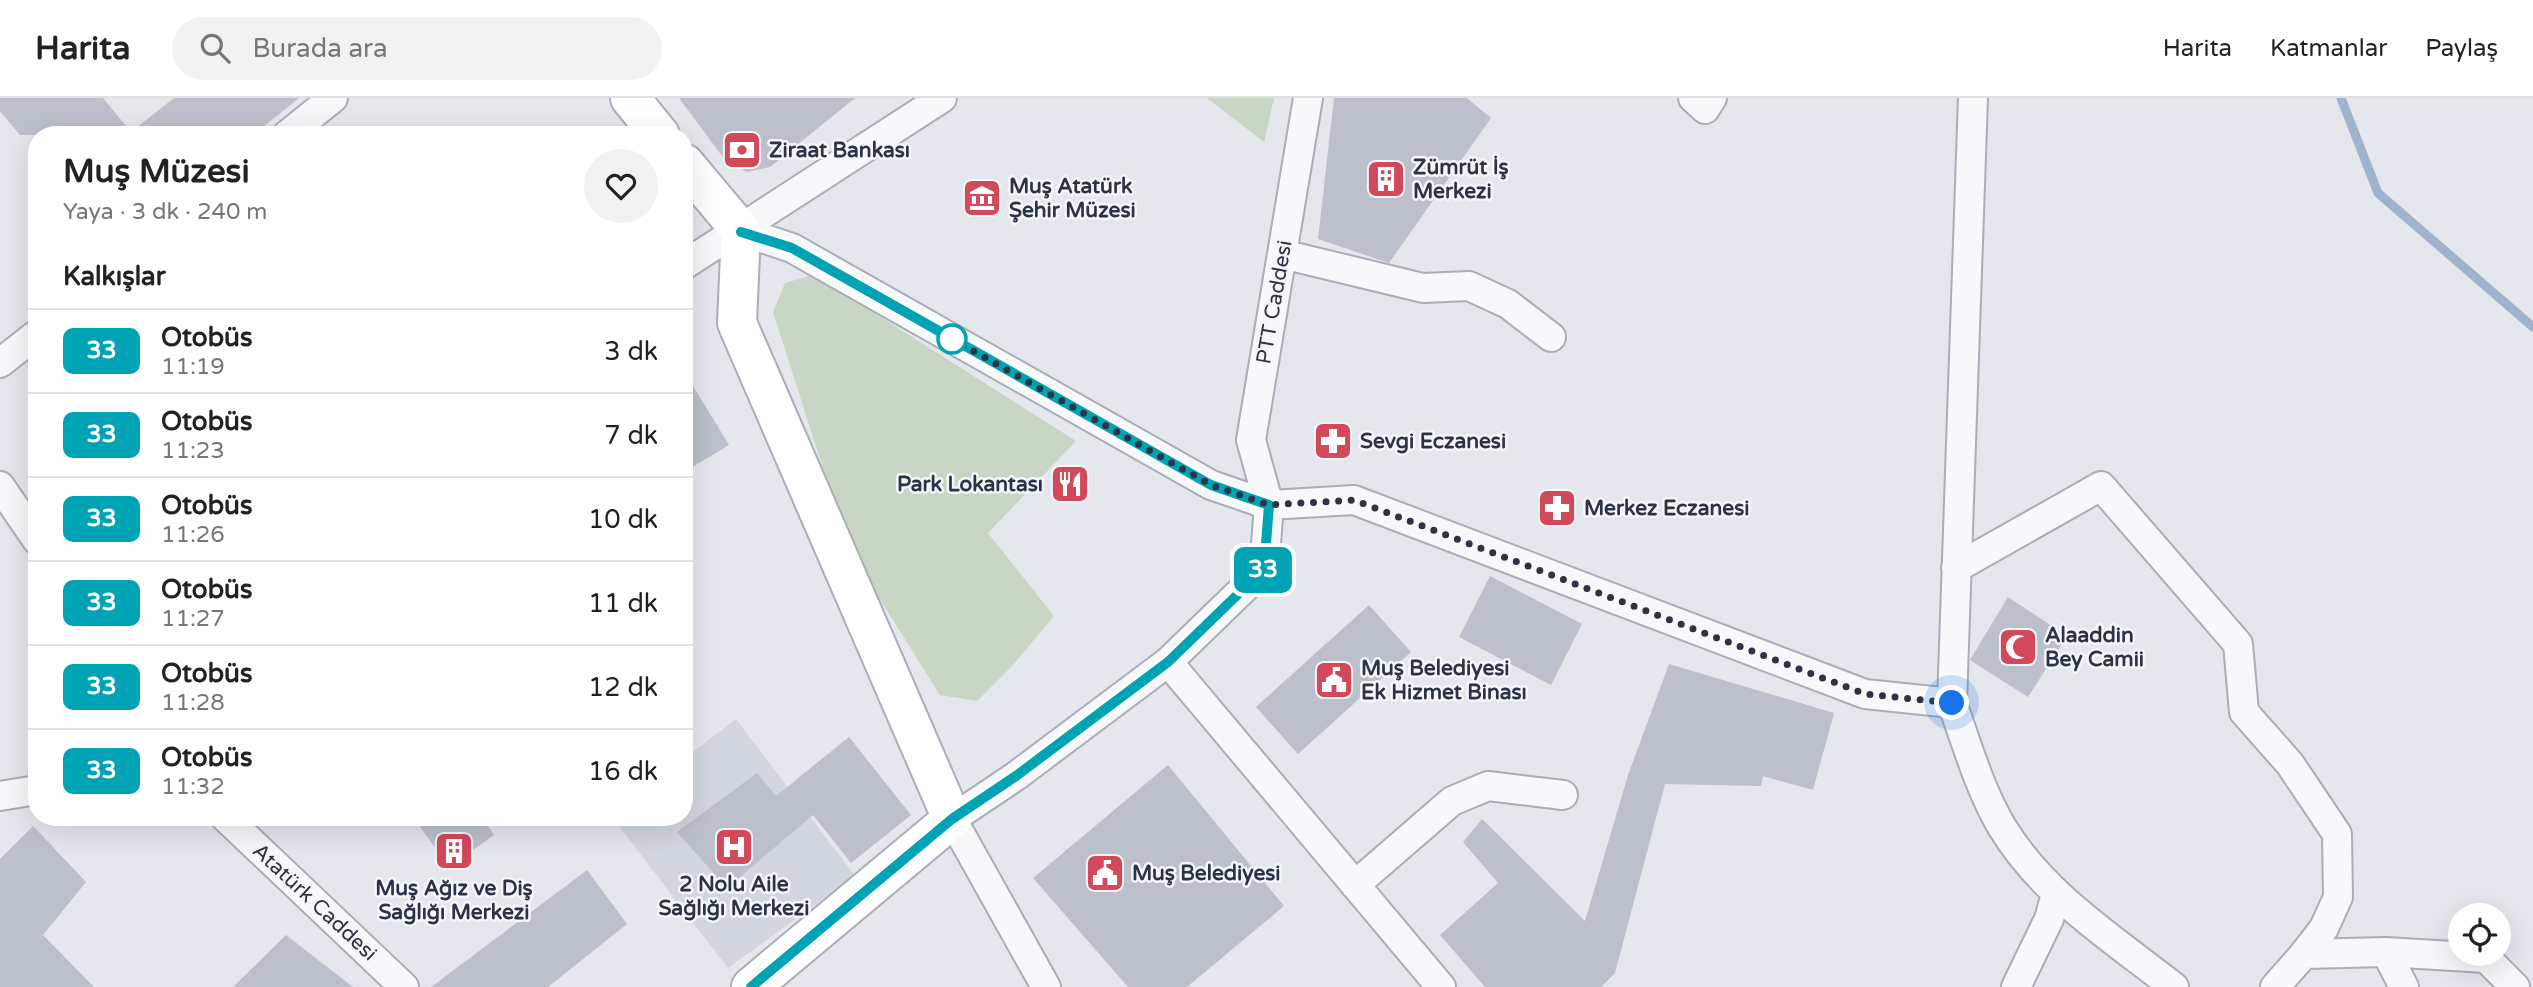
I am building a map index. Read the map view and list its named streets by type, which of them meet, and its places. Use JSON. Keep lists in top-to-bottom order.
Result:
{
  "streets": {
    "street": ["PTT Caddesi", "Atatürk Caddesi"]
  },
  "places": {
    "bank": ["Ziraat Bankası"],
    "building": ["Zümrüt İş Merkezi", "Muş Ağız ve Diş Sağlığı Merkezi"],
    "museum": ["Muş Atatürk Şehir Müzesi"],
    "pharmacy": ["Sevgi Eczanesi", "Merkez Eczanesi"],
    "restaurant": ["Park Lokantası"],
    "mosque": ["Alaaddin Bey Camii"],
    "public building": ["Muş Belediyesi Ek Hizmet Binası", "Muş Belediyesi"],
    "hospital": ["2 Nolu Aile Sağlığı Merkezi"]
  },
  "lines": ["bus line 33"],
  "page": {
    "header": "Harita",
    "search": "Burada ara",
    "nav": ["Harita", "Katmanlar", "Paylaş"],
    "on_map": "33",
    "heading": [
      ["Muş Müzesi", "Yaya · 3 dk · 240 m"],
      "Kalkışlar"
    ],
    "list": [
      {
        "mark": "33",
        "name": "Otobüs",
        "note": "11:19",
        "value": "3 dk"
      },
      {
        "mark": "33",
        "name": "Otobüs",
        "note": "11:23",
        "value": "7 dk"
      },
      {
        "mark": "33",
        "name": "Otobüs",
        "note": "11:26",
        "value": "10 dk"
      },
      {
        "mark": "33",
        "name": "Otobüs",
        "note": "11:27",
        "value": "11 dk"
      },
      {
        "mark": "33",
        "name": "Otobüs",
        "note": "11:28",
        "value": "12 dk"
      },
      {
        "mark": "33",
        "name": "Otobüs",
        "note": "11:32",
        "value": "16 dk"
      }
    ]
  }
}
